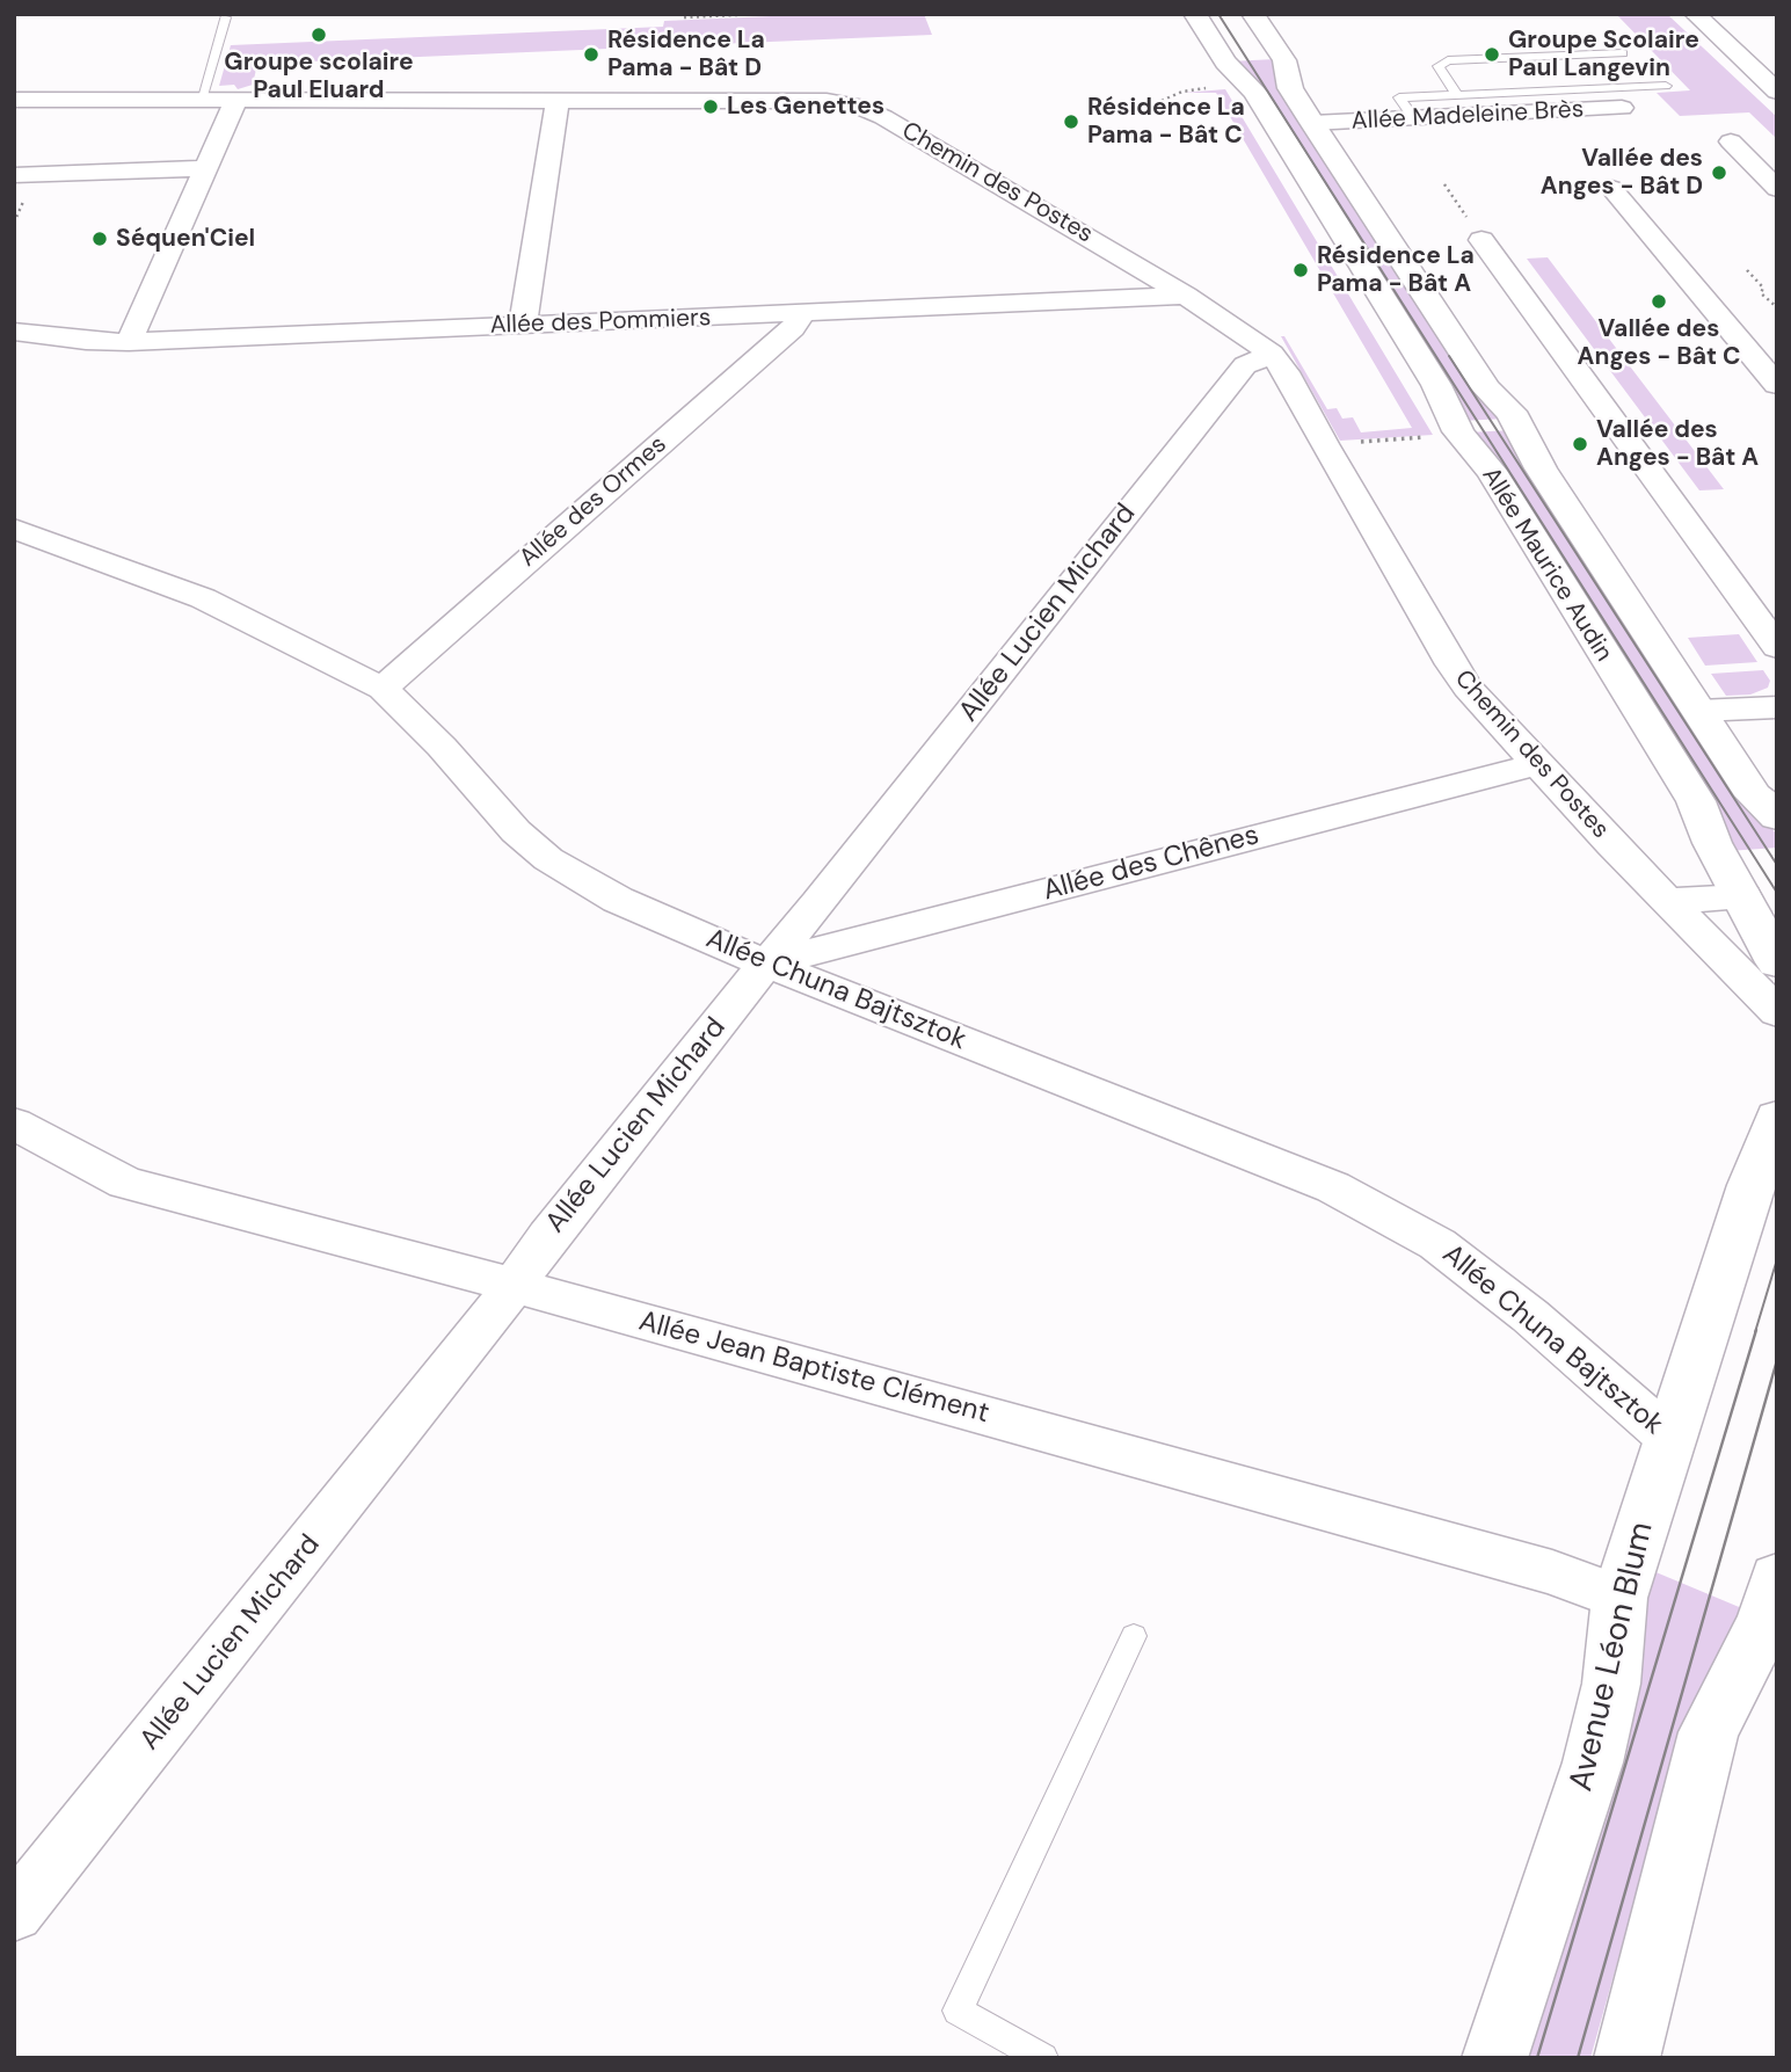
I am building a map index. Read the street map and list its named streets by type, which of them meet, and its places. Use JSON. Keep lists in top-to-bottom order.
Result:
{
  "streets": {
    "street": [
      "Allée Madeleine Brès",
      "Chemin des Postes",
      "Allée des Pommiers",
      "Allée des Ormes",
      "Allée Maurice Audin",
      "Allée Lucien Michard",
      "Allée des Chênes",
      "Allée Chuna Bajtsztok",
      "Allée Jean Baptiste Clément",
      "Avenue Léon Blum"
    ]
  },
  "crossings": [
    ["Allée Madeleine Brès", "Allée Maurice Audin"],
    ["Chemin des Postes", "Allée des Pommiers"],
    ["Chemin des Postes", "Allée Lucien Michard"],
    ["Chemin des Postes", "Allée des Chênes"],
    ["Allée des Pommiers", "Allée des Ormes"],
    ["Allée des Ormes", "Allée Chuna Bajtsztok"],
    ["Allée Lucien Michard", "Allée des Chênes"],
    ["Allée Lucien Michard", "Allée Chuna Bajtsztok"],
    ["Allée Lucien Michard", "Allée Jean Baptiste Clément"],
    ["Allée des Chênes", "Allée Chuna Bajtsztok"],
    ["Allée Chuna Bajtsztok", "Avenue Léon Blum"],
    ["Allée Jean Baptiste Clément", "Avenue Léon Blum"]
  ],
  "places": [
    "Groupe scolaire Paul Eluard",
    "Résidence La Pama - Bât D",
    "Groupe Scolaire Paul Langevin",
    "Les Genettes",
    "Résidence La Pama - Bât C",
    "Vallée des Anges - Bât D",
    "Séquen'Ciel",
    "Résidence La Pama - Bât A",
    "Vallée des Anges - Bât C",
    "Vallée des Anges - Bât A"
  ]
}
